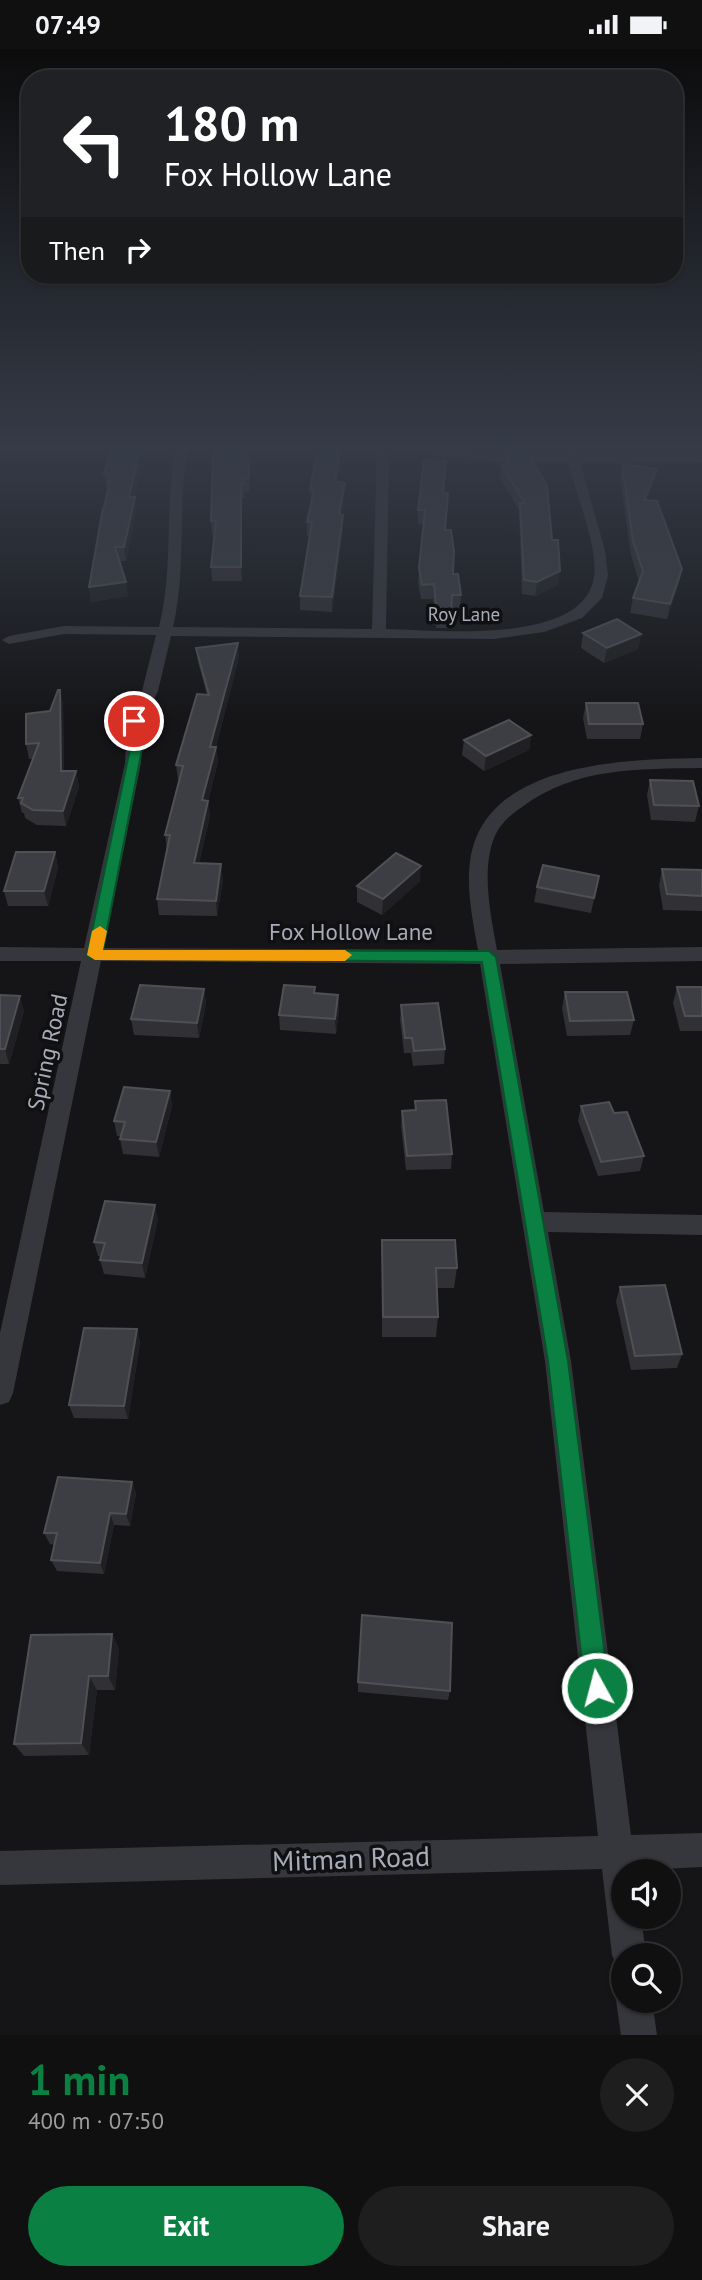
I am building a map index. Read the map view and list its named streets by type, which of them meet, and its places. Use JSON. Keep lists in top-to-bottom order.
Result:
{
  "streets": {
    "street": [
      "Roy Lane",
      "Fox Hollow Lane",
      "Spring Road",
      "Mitman Road"
    ]
  },
  "crossings": [
    ["Roy Lane", "Spring Road"],
    ["Fox Hollow Lane", "Spring Road"]
  ],
  "page": {
    "status": "07:49",
    "turn": ["180 m", "Fox Hollow Lane"],
    "then": "Then",
    "heading": ["1 min", "400 m · 07:50"],
    "buttons": ["Exit", "Share"]
  }
}
